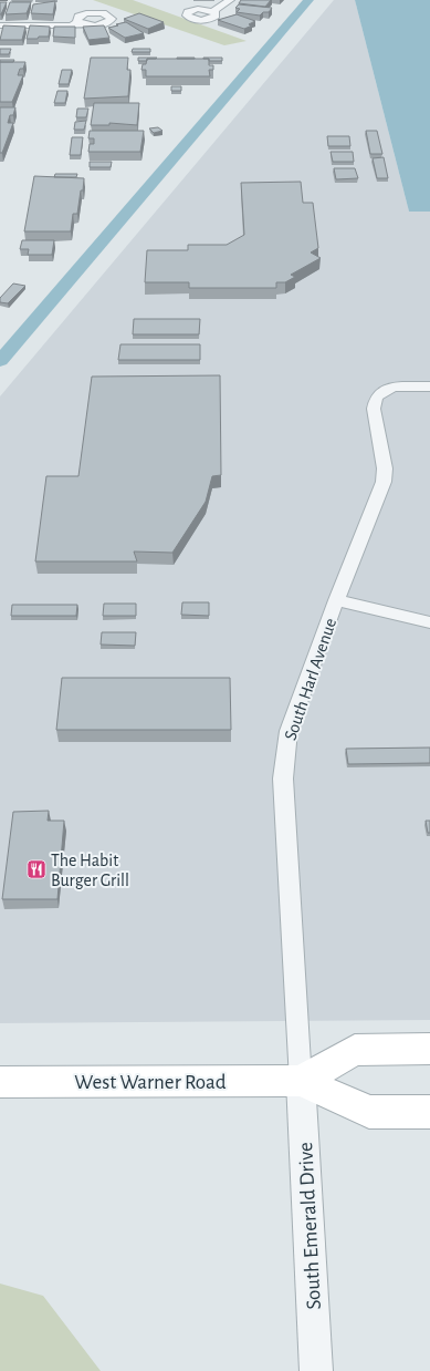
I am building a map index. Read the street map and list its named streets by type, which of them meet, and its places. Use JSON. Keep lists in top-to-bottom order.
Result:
{
  "streets": {
    "main road": ["West Warner Road"],
    "street": ["South Harl Avenue", "South Emerald Drive"]
  },
  "crossings": [
    ["South Harl Avenue", "West Warner Road"],
    ["South Harl Avenue", "South Emerald Drive"],
    ["West Warner Road", "South Emerald Drive"]
  ],
  "places": {
    "restaurant": ["The Habit Burger Grill"]
  }
}
